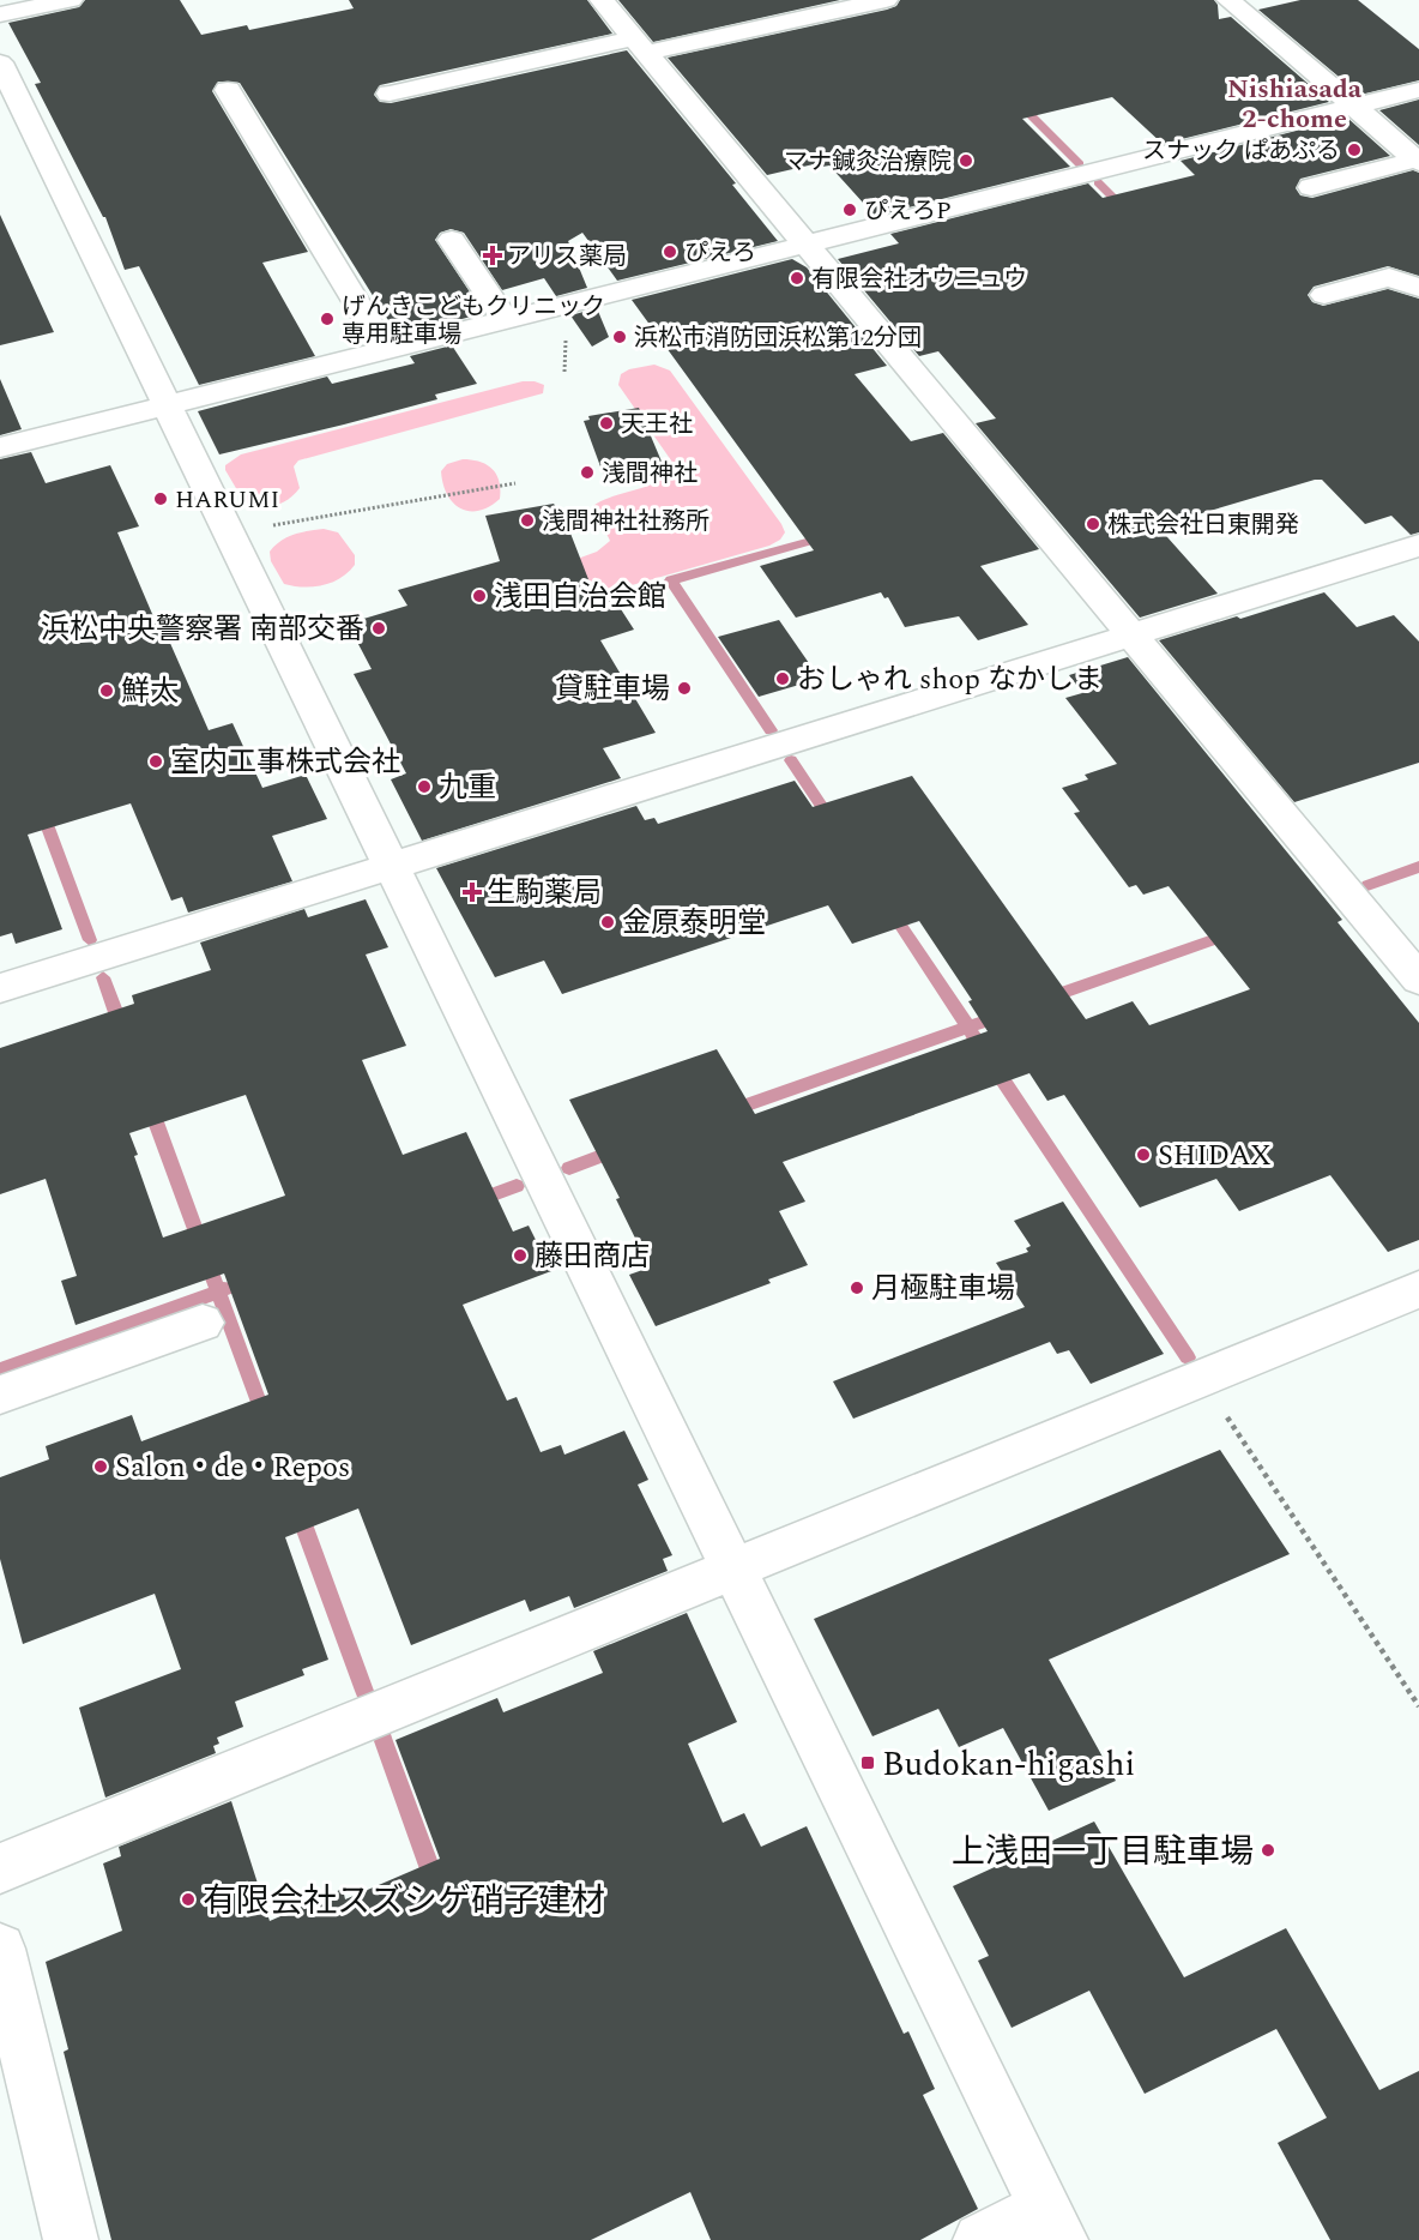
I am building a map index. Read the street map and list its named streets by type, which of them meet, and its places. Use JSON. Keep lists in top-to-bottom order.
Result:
{
  "districts": ["Nishiasada 2-chome"],
  "places": {
    "other": [
      "スナック ぱあぷる",
      "マナ鍼灸治療院",
      "ぴえろP",
      "ぴえろ",
      "有限会社オウニュウ",
      "げんきこどもクリニック 専用駐車場",
      "浜松市消防団浜松第12分団",
      "天王社",
      "浅間神社",
      "HARUMI",
      "浅間神社社務所",
      "株式会社日東開発",
      "浅田自治会館",
      "浜松中央警察署 南部交番",
      "おしゃれ shop なかしま",
      "貸駐車場",
      "鮮太",
      "室内工事株式会社",
      "九重",
      "金原泰明堂",
      "SHIDAX",
      "藤田商店",
      "月極駐車場",
      "Salon・de・Repos",
      "上浅田一丁目駐車場",
      "有限会社スズシゲ硝子建材"
    ],
    "health": ["アリス薬局", "生駒薬局"],
    "transit": ["Budokan-higashi"]
  }
}
